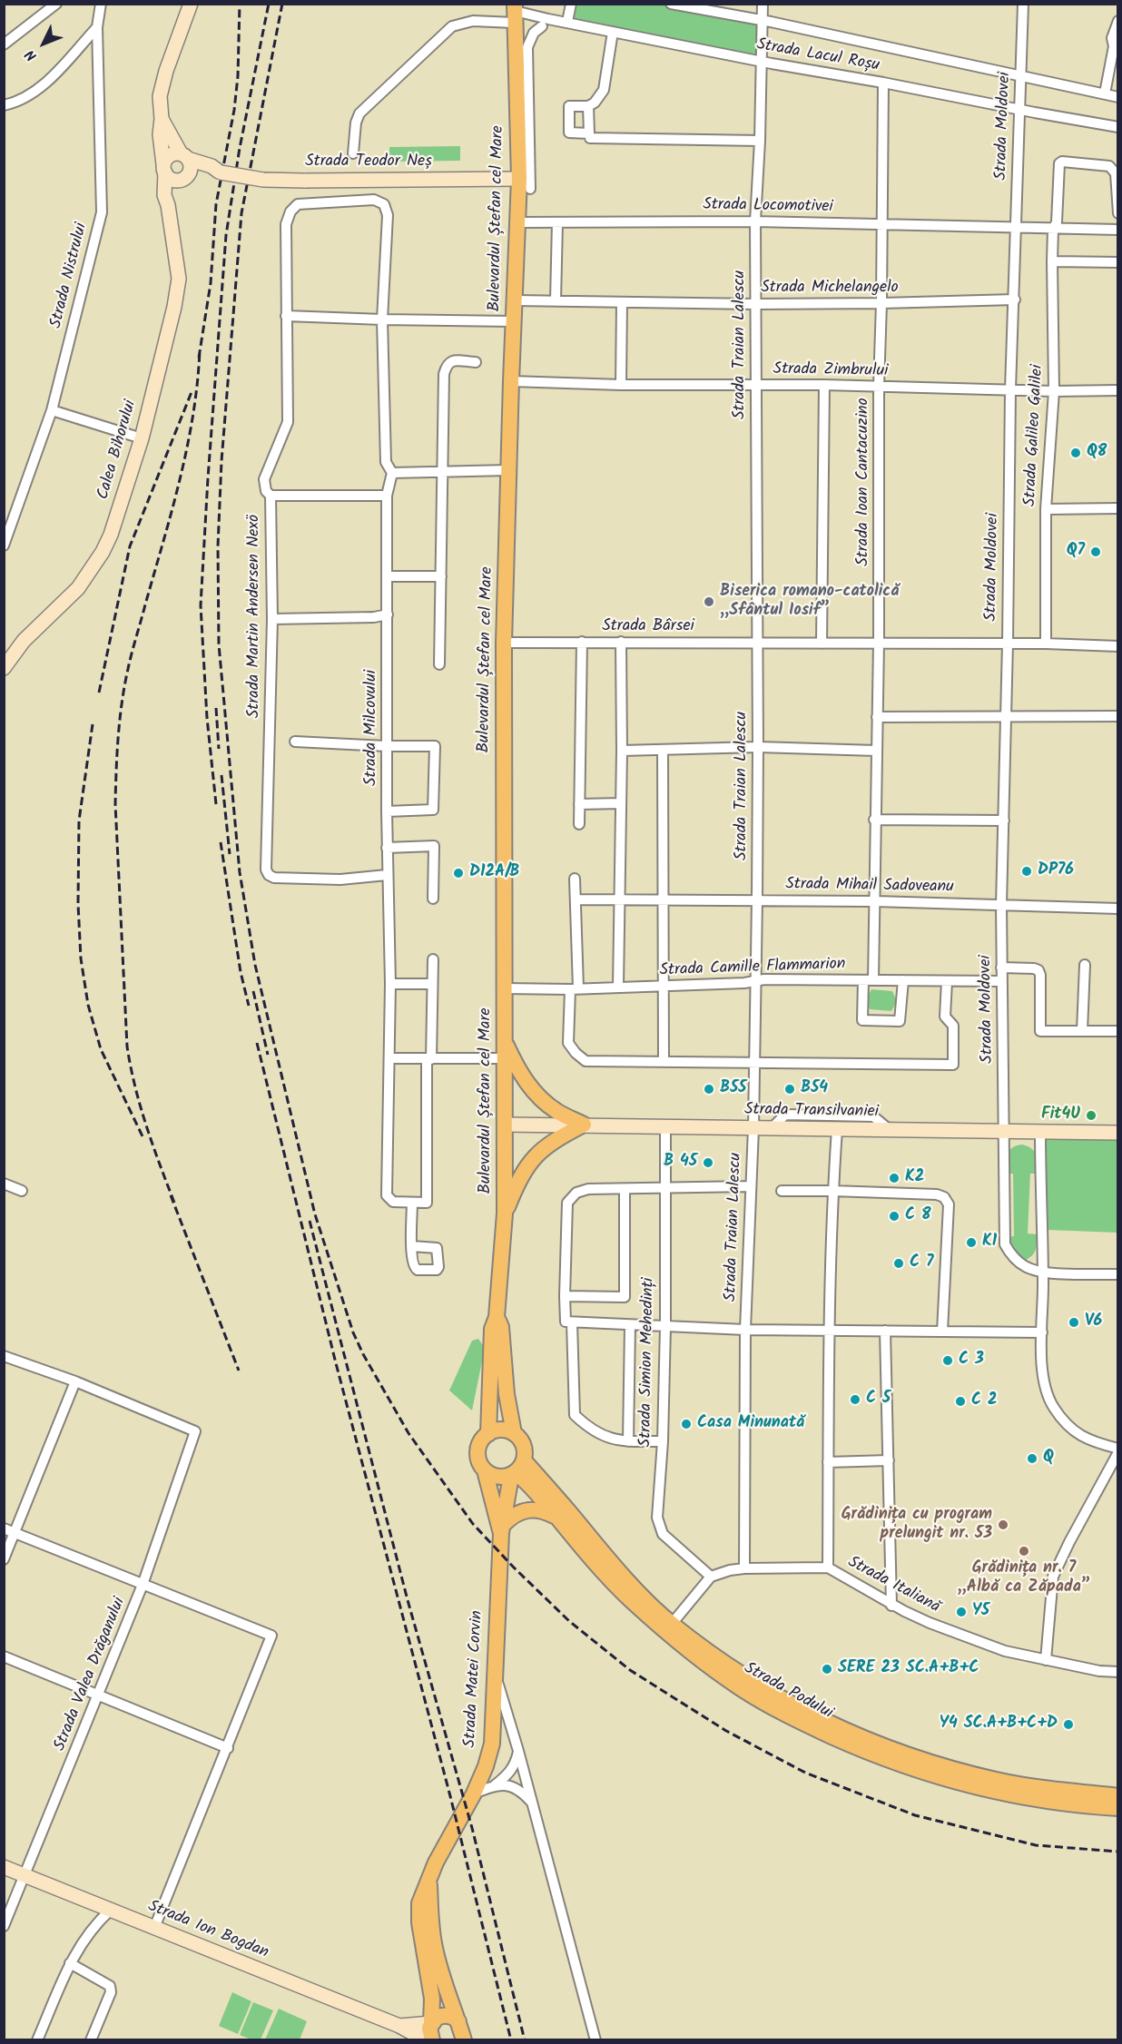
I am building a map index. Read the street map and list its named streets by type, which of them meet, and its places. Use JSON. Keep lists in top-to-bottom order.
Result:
{
  "streets": {
    "main road": [
      "Strada Teodor Neș",
      "Bulevardul Ștefan cel Mare",
      "Calea Bihorului",
      "Strada Transilvaniei",
      "Strada Matei Corvin",
      "Strada Podului",
      "Strada Ion Bogdan"
    ],
    "street": [
      "Strada Lacul Roșu",
      "Strada Moldovei",
      "Strada Locomotivei",
      "Strada Nistrului",
      "Strada Michelangelo",
      "Strada Traian Lalescu",
      "Strada Zimbrului",
      "Strada Galileo Galilei",
      "Strada Ioan Cantacuzino",
      "Strada Martin Andersen Nexö",
      "Strada Bârsei",
      "Strada Milcovului",
      "Strada Mihail Sadoveanu",
      "Strada Camille Flammarion",
      "Strada Simion Mehedinți",
      "Strada Italiană",
      "Strada Valea Drăganului"
    ]
  },
  "crossings": [
    ["Strada Lacul Roșu", "Strada Moldovei"],
    ["Strada Lacul Roșu", "Bulevardul Ștefan cel Mare"],
    ["Strada Lacul Roșu", "Strada Traian Lalescu"],
    ["Strada Lacul Roșu", "Strada Ioan Cantacuzino"],
    ["Strada Moldovei", "Strada Locomotivei"],
    ["Strada Moldovei", "Strada Michelangelo"],
    ["Strada Moldovei", "Strada Zimbrului"],
    ["Strada Moldovei", "Strada Bârsei"],
    ["Strada Moldovei", "Strada Mihail Sadoveanu"],
    ["Strada Moldovei", "Strada Camille Flammarion"],
    ["Strada Moldovei", "Strada Transilvaniei"],
    ["Strada Teodor Neș", "Bulevardul Ștefan cel Mare"],
    ["Strada Teodor Neș", "Calea Bihorului"],
    ["Strada Locomotivei", "Bulevardul Ștefan cel Mare"],
    ["Strada Locomotivei", "Strada Traian Lalescu"],
    ["Strada Locomotivei", "Strada Ioan Cantacuzino"],
    ["Bulevardul Ștefan cel Mare", "Strada Michelangelo"],
    ["Bulevardul Ștefan cel Mare", "Strada Zimbrului"],
    ["Bulevardul Ștefan cel Mare", "Strada Bârsei"],
    ["Bulevardul Ștefan cel Mare", "Strada Camille Flammarion"],
    ["Bulevardul Ștefan cel Mare", "Strada Transilvaniei"],
    ["Bulevardul Ștefan cel Mare", "Strada Podului"],
    ["Strada Michelangelo", "Strada Traian Lalescu"],
    ["Strada Michelangelo", "Strada Ioan Cantacuzino"],
    ["Strada Traian Lalescu", "Strada Zimbrului"],
    ["Strada Traian Lalescu", "Strada Bârsei"],
    ["Strada Traian Lalescu", "Strada Mihail Sadoveanu"],
    ["Strada Traian Lalescu", "Strada Camille Flammarion"],
    ["Strada Traian Lalescu", "Strada Transilvaniei"],
    ["Strada Traian Lalescu", "Strada Italiană"],
    ["Strada Zimbrului", "Strada Galileo Galilei"],
    ["Strada Zimbrului", "Strada Ioan Cantacuzino"],
    ["Strada Galileo Galilei", "Strada Bârsei"],
    ["Strada Ioan Cantacuzino", "Strada Bârsei"],
    ["Strada Ioan Cantacuzino", "Strada Mihail Sadoveanu"],
    ["Strada Ioan Cantacuzino", "Strada Camille Flammarion"],
    ["Strada Martin Andersen Nexö", "Strada Milcovului"],
    ["Strada Transilvaniei", "Strada Simion Mehedinți"],
    ["Strada Simion Mehedinți", "Strada Italiană"],
    ["Strada Valea Drăganului", "Strada Ion Bogdan"],
    ["Strada Matei Corvin", "Strada Ion Bogdan"]
  ],
  "places": [
    "Q8",
    "Q7",
    "Biserica romano-catolică „Sfântul Iosif”",
    "DP76",
    "D12A/B",
    "B55",
    "B54",
    "Fit4U",
    "B 45",
    "K2",
    "C 8",
    "K1",
    "C 7",
    "V6",
    "C 3",
    "C 5",
    "C 2",
    "Casa Minunată",
    "Q",
    "Grădinița cu program prelungit nr. 53",
    "Grădinița nr. 7 „Albă ca Zăpada”",
    "Y5",
    "SERE 23 SC.A+B+C",
    "Y4 SC.A+B+C+D"
  ],
  "north": "bottom left"
}
